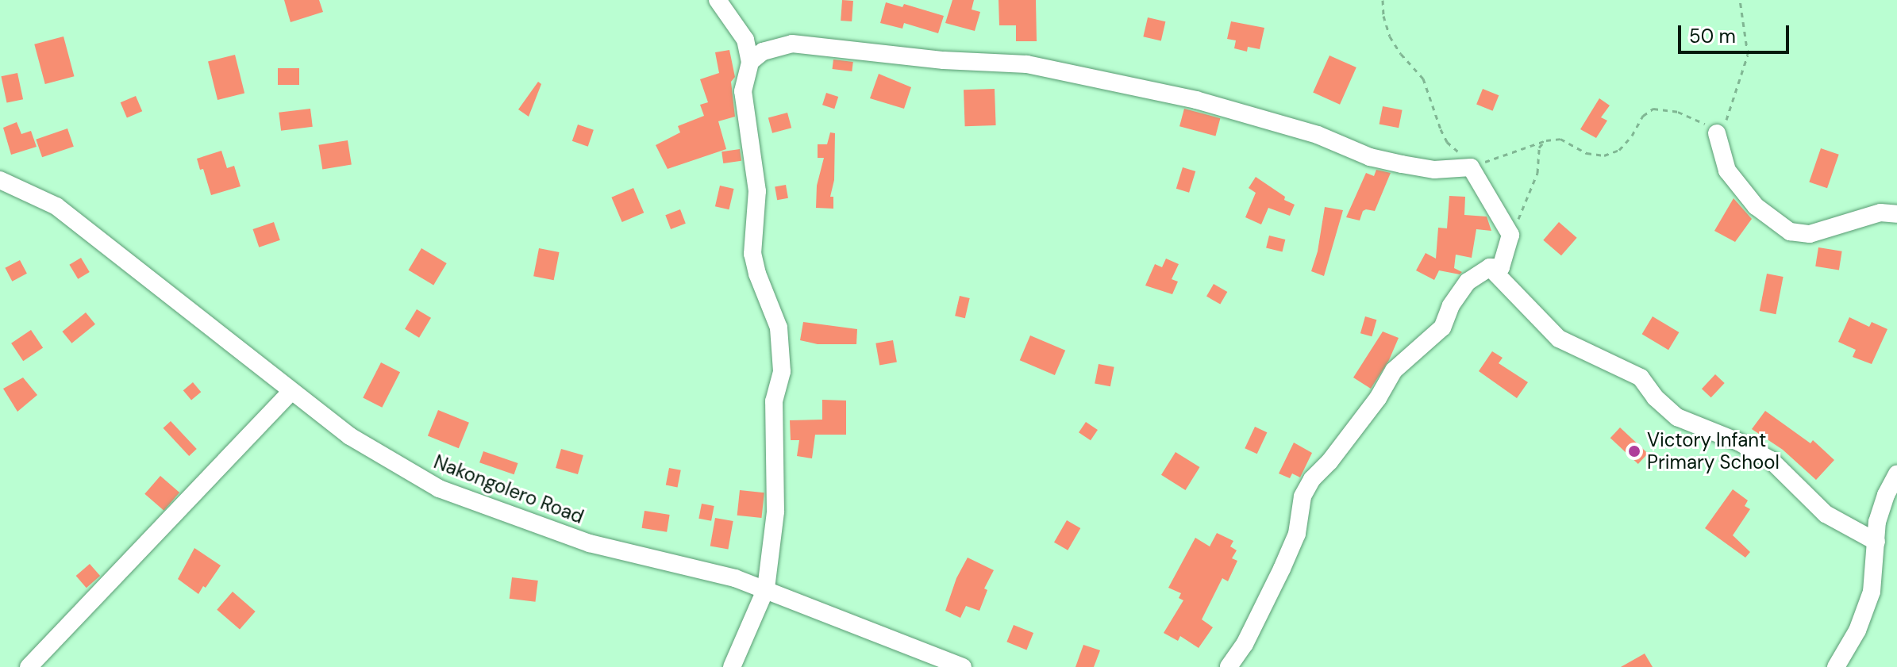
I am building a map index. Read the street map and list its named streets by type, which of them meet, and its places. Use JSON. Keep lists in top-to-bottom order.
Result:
{
  "streets": {
    "street": ["Nakongolero Road"]
  },
  "places": ["Victory Infant Primary School"],
  "scale_bar": "50 m"
}
